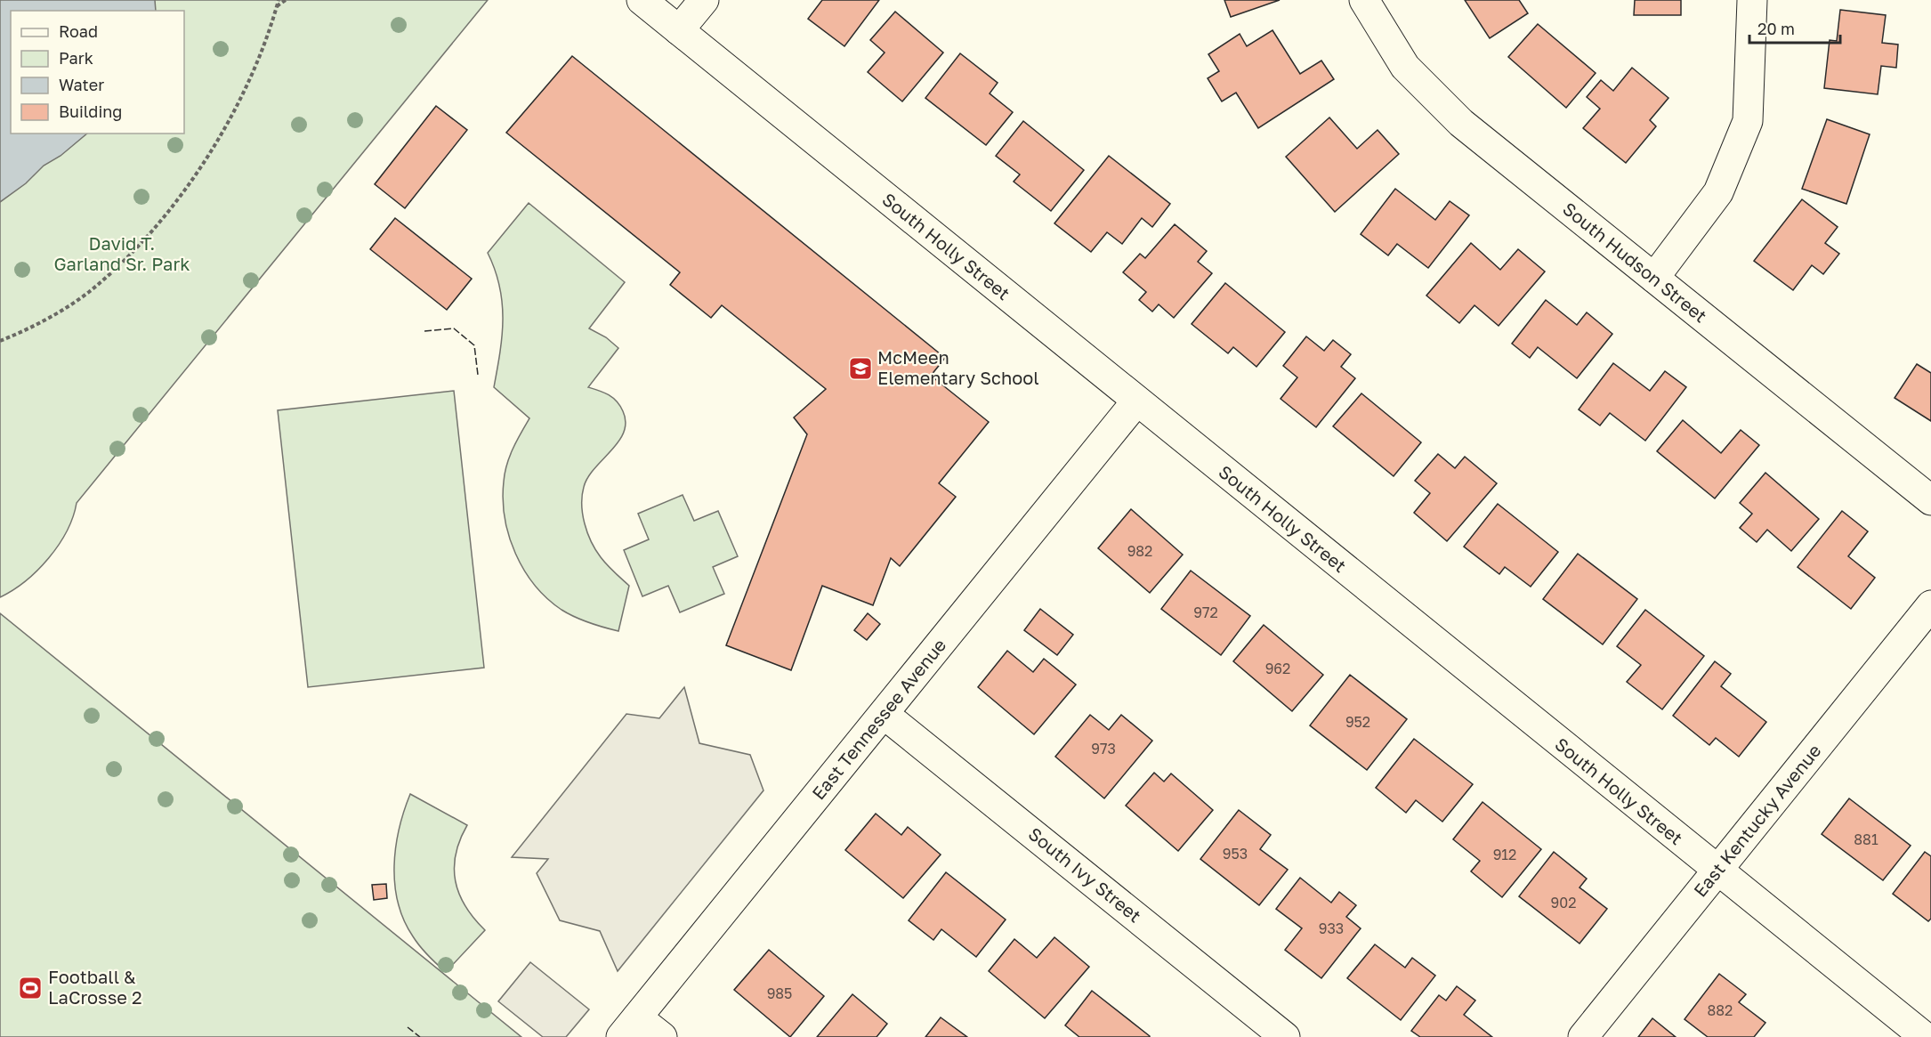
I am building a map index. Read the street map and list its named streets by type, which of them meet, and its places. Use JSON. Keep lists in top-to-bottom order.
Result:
{
  "streets": {
    "street": [
      "South Holly Street",
      "South Hudson Street",
      "East Tennessee Avenue",
      "East Kentucky Avenue",
      "South Ivy Street"
    ]
  },
  "crossings": [
    ["South Holly Street", "East Tennessee Avenue"],
    ["South Holly Street", "East Kentucky Avenue"],
    ["East Tennessee Avenue", "South Ivy Street"]
  ],
  "parks": ["David T. Garland Sr. Park"],
  "places": {
    "school or university": ["McMeen Elementary School"],
    "sports": ["Football & LaCrosse 2"]
  },
  "house_numbers": [
    "982",
    "972",
    "962",
    "952",
    "973",
    "881",
    "953",
    "912",
    "902",
    "933",
    "985",
    "882"
  ],
  "legend": [
    "Road",
    "Park",
    "Water",
    "Building"
  ],
  "scale_bar": "20 m"
}
